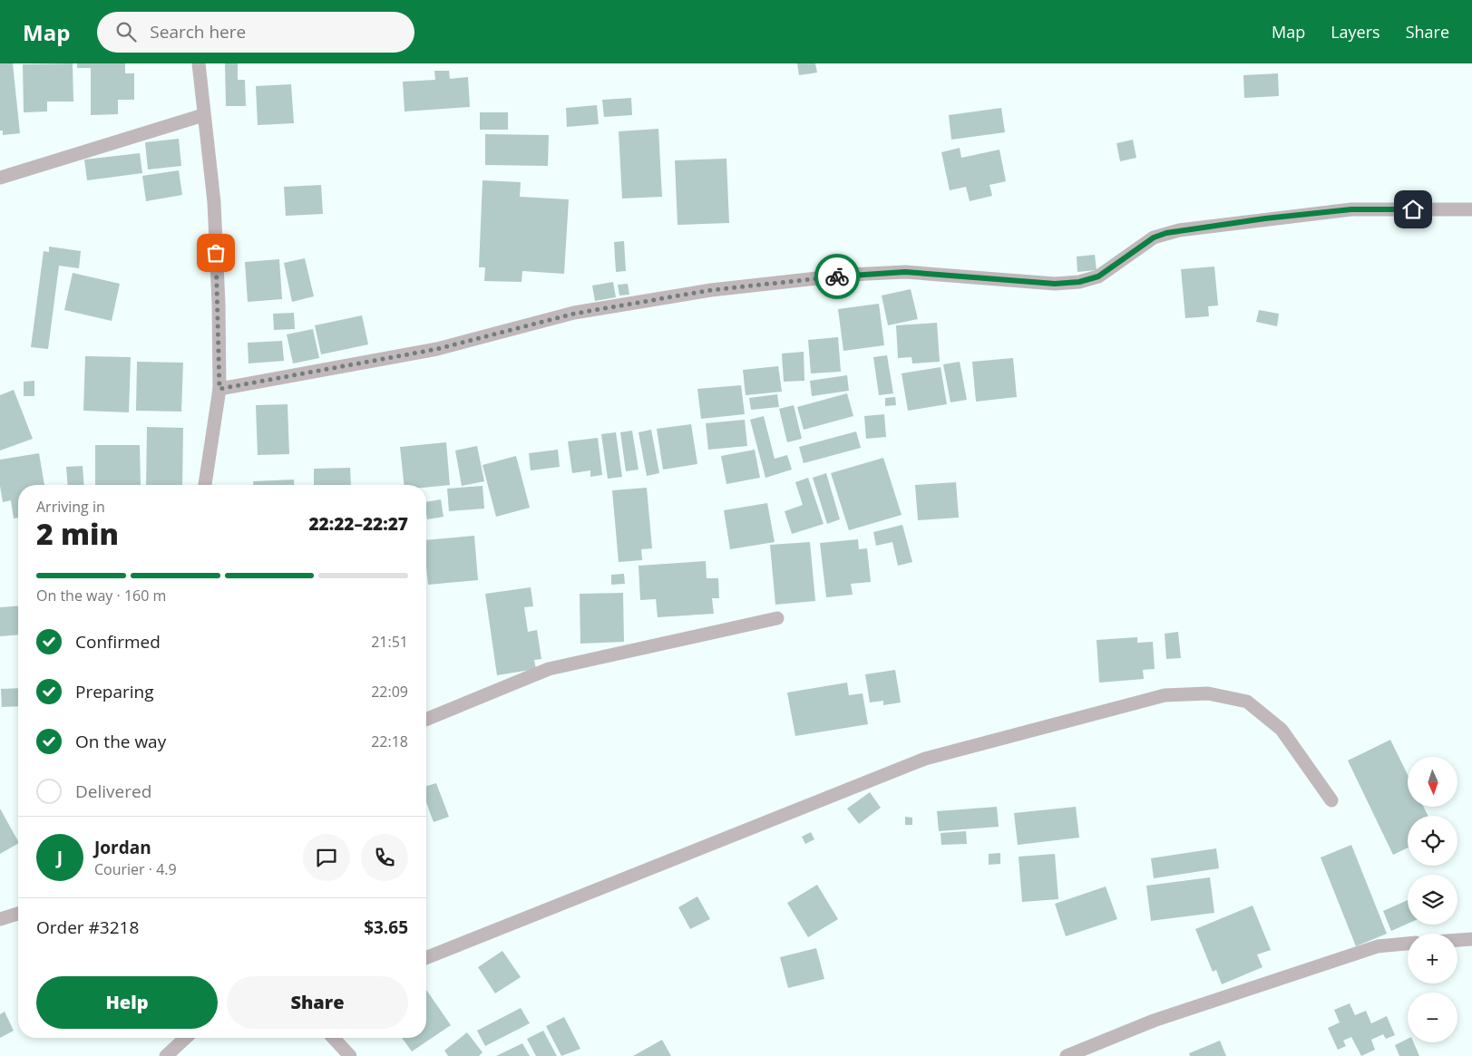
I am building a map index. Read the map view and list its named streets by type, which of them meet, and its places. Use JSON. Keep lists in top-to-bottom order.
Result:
{
  "north": "bottom",
  "page": {
    "header": "Map",
    "search": "Search here",
    "nav": ["Map", "Layers", "Share"],
    "heading": ["2 min", "Arriving in", "22:22–22:27"],
    "panel": [
      "Jordan",
      "Courier · 4.9",
      "Order #3218",
      "$3.65"
    ],
    "bar": "On the way · 160 m",
    "list": [
      ["Confirmed", "21:51"],
      ["Preparing", "22:09"],
      ["On the way", "22:18"],
      "Delivered"
    ],
    "map_buttons": ["+", "−"],
    "round": "J",
    "buttons": ["Help", "Share"]
  }
}
